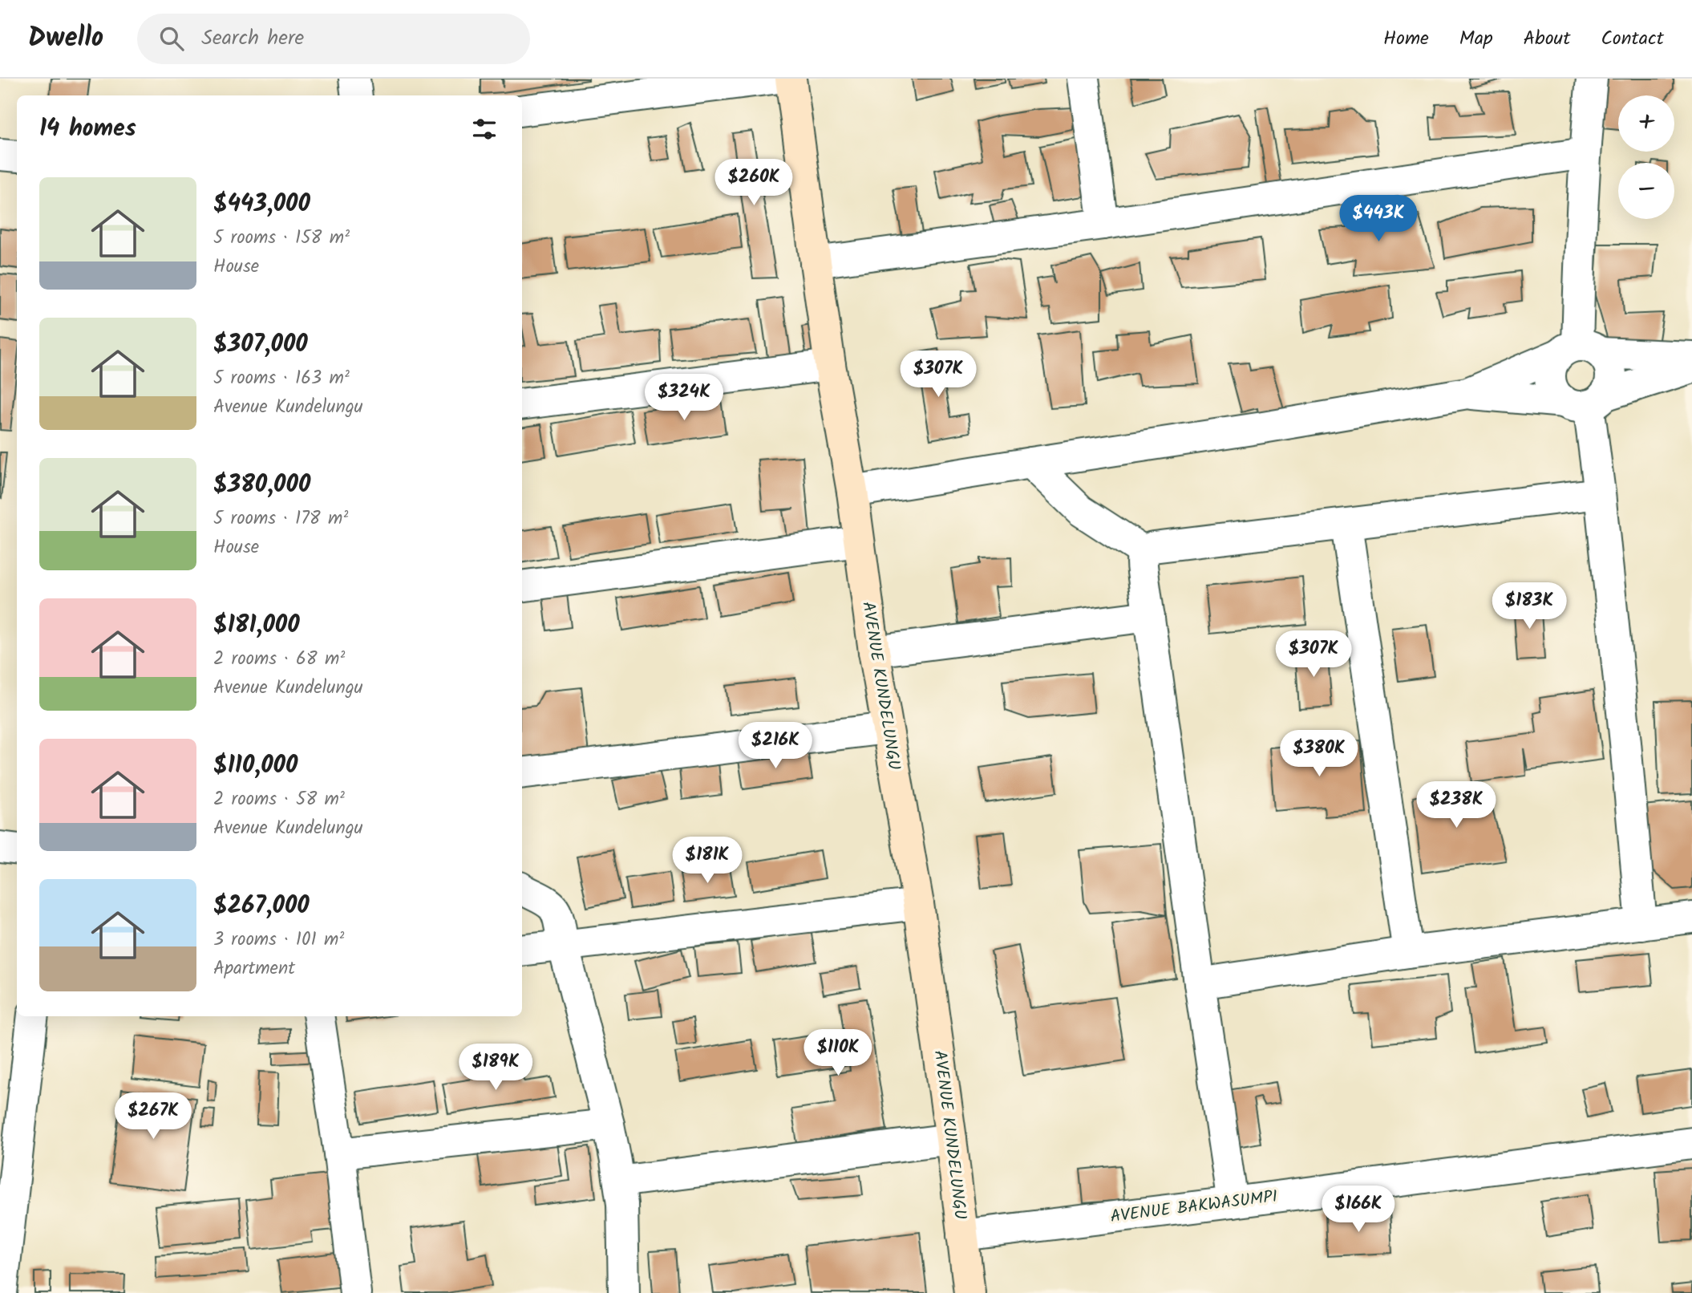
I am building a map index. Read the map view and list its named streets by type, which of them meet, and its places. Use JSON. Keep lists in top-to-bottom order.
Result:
{
  "streets": {
    "street": ["AVENUE KUNDELUNGU", "AVENUE BAKWASUMPI"]
  },
  "crossings": [
    ["AVENUE KUNDELUNGU", "AVENUE BAKWASUMPI"]
  ],
  "page": {
    "header": "Dwello",
    "search": "Search here",
    "nav": [
      "Home",
      "Map",
      "About",
      "Contact"
    ],
    "map_buttons": ["+", "−"],
    "heading": "14 homes",
    "price": [
      "$260K",
      "$443K",
      "$307K",
      "$324K",
      "$183K",
      "$307K",
      "$216K",
      "$380K",
      "$238K",
      "$181K",
      "$110K",
      "$189K",
      "$267K",
      "$166K"
    ],
    "list": [
      {
        "name": "$443,000",
        "note": "5 rooms · 158 m² · House"
      },
      {
        "name": "$307,000",
        "note": "5 rooms · 163 m² · Avenue Kundelungu"
      },
      {
        "name": "$380,000",
        "note": "5 rooms · 178 m² · House"
      },
      {
        "name": "$181,000",
        "note": "2 rooms · 68 m² · Avenue Kundelungu"
      },
      {
        "name": "$110,000",
        "note": "2 rooms · 58 m² · Avenue Kundelungu"
      },
      {
        "name": "$267,000",
        "note": "3 rooms · 101 m² · Apartment"
      }
    ]
  }
}
